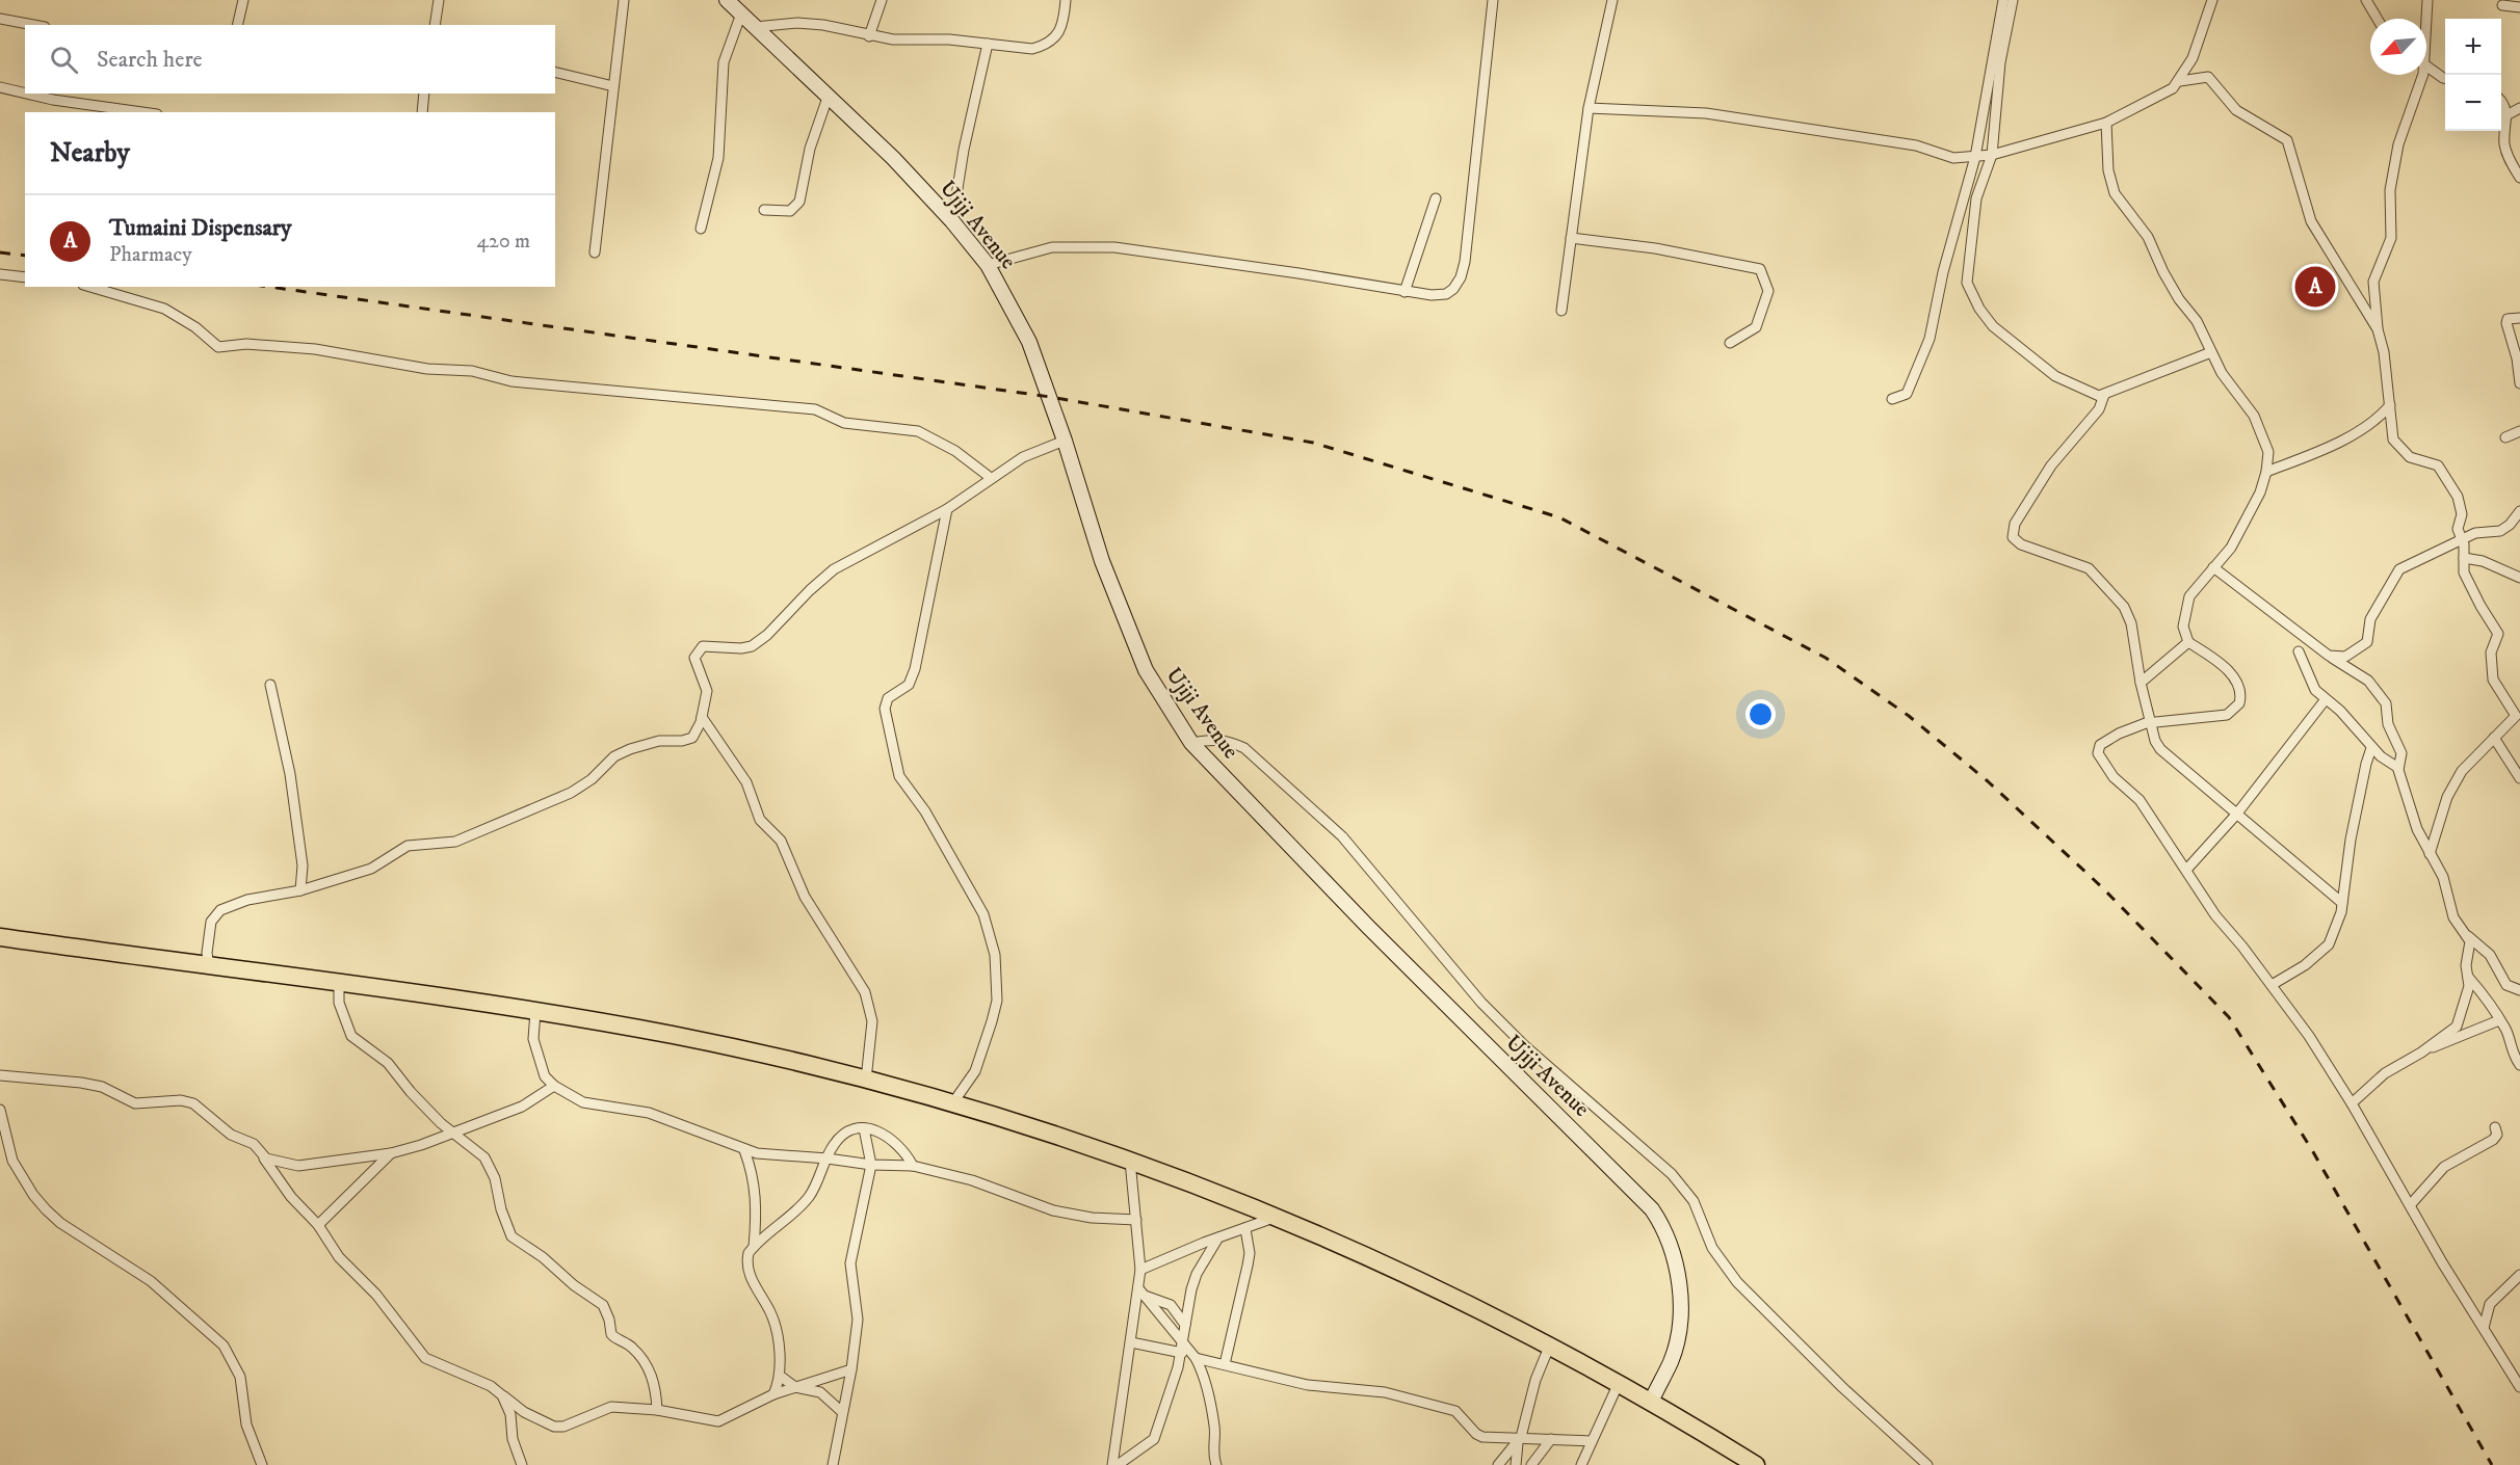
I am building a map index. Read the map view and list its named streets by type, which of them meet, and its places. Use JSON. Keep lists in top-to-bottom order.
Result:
{
  "streets": {
    "main road": ["Ujiji Avenue"]
  },
  "north": "bottom left",
  "page": {
    "map_buttons": ["+", "−"],
    "search": "Search here",
    "heading": "Nearby",
    "list": [
      {
        "mark": "A",
        "name": "Tumaini Dispensary",
        "note": "Pharmacy",
        "value": "420 m"
      }
    ],
    "pins": "A"
  }
}
